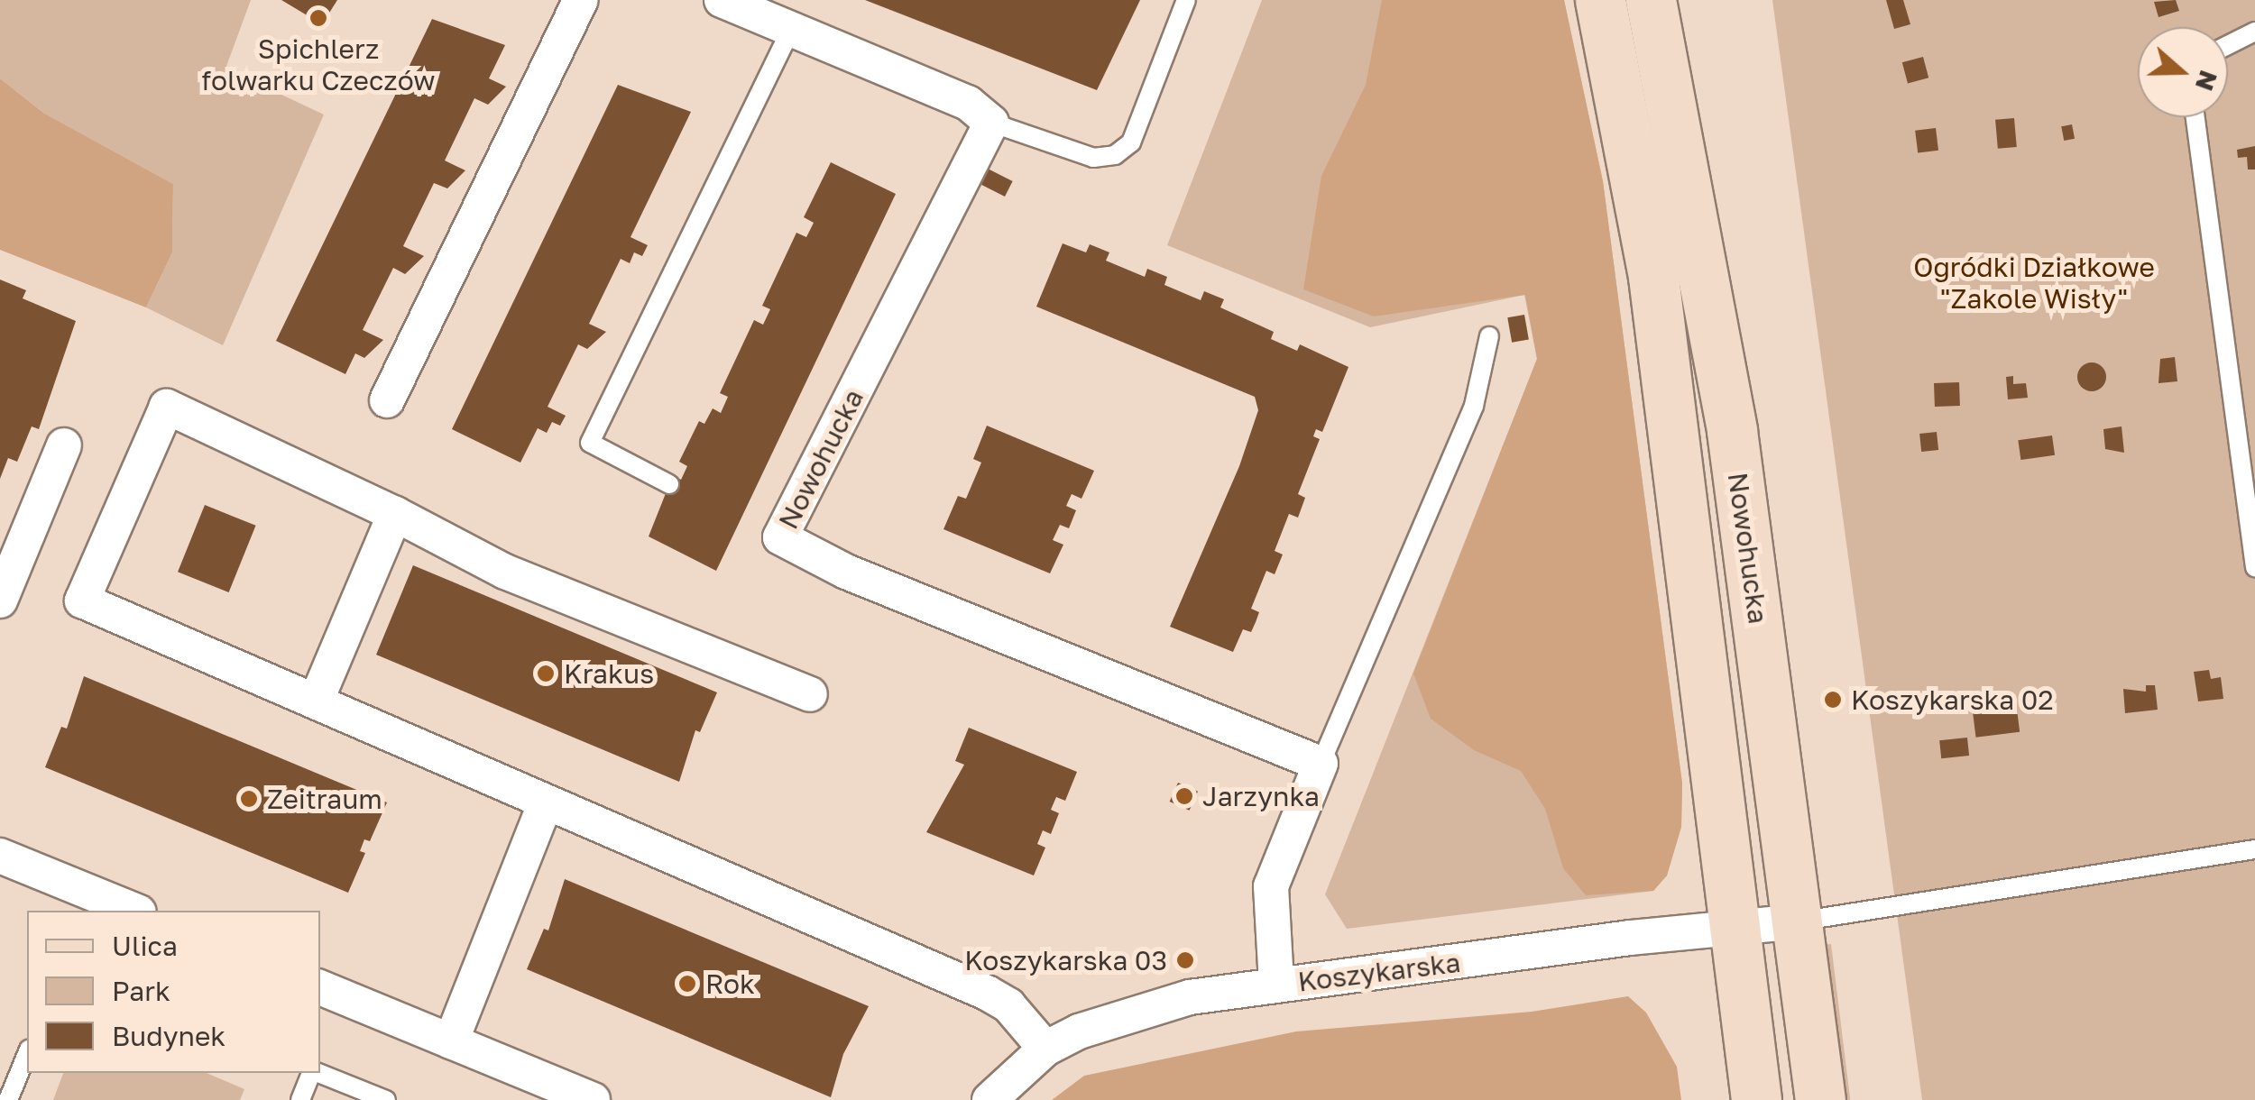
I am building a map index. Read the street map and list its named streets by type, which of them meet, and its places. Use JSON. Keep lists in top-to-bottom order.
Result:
{
  "streets": {
    "main road": ["Nowohucka"],
    "street": ["Koszykarska"]
  },
  "crossings": [
    ["Nowohucka", "Koszykarska"]
  ],
  "parks": ["Ogródki Działkowe \"Zakole Wisły\""],
  "places": [
    "Spichlerz folwarku Czeczów",
    "Krakus",
    "Koszykarska 02",
    "Jarzynka",
    "Zeitraum",
    "Koszykarska 03",
    "Rok"
  ],
  "legend": ["Ulica", "Park", "Budynek"],
  "north": "right"
}
